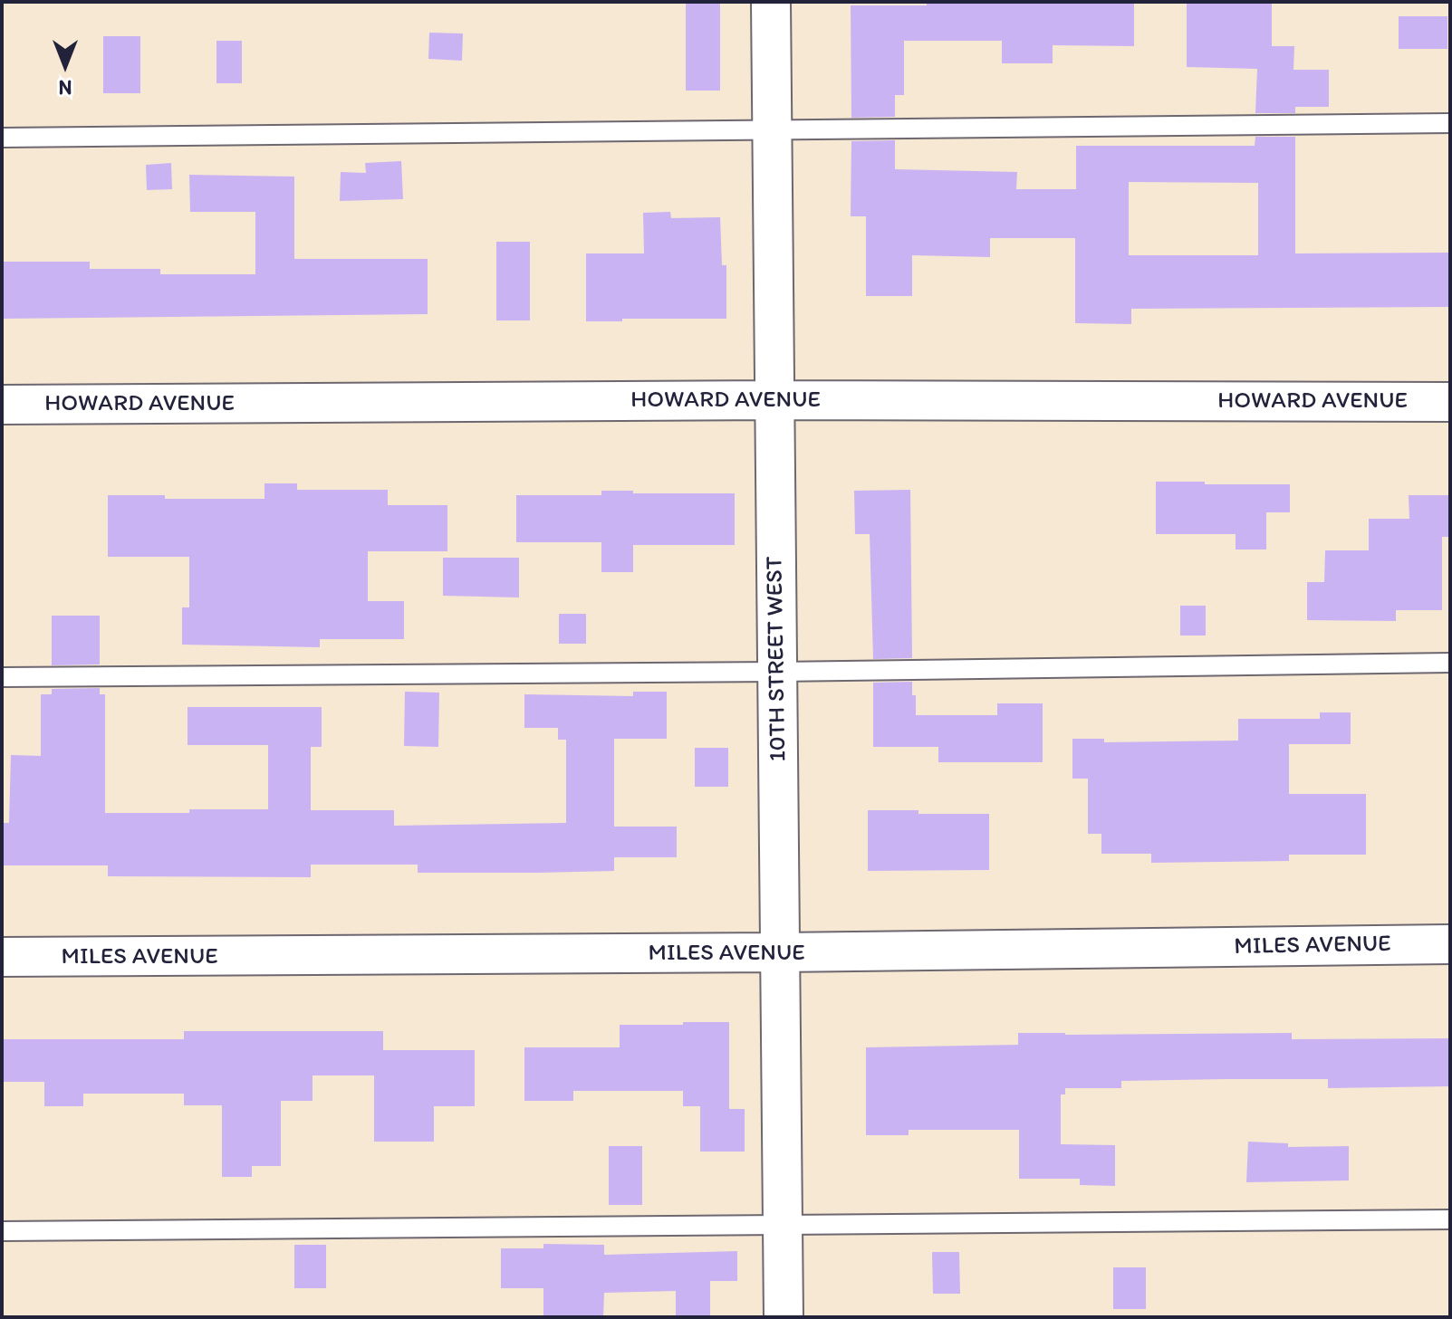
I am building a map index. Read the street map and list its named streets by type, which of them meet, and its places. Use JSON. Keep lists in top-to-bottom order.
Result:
{
  "streets": {
    "street": ["HOWARD AVENUE", "10TH STREET WEST", "MILES AVENUE"]
  },
  "crossings": [
    ["HOWARD AVENUE", "10TH STREET WEST"],
    ["10TH STREET WEST", "MILES AVENUE"]
  ],
  "north": "bottom"
}
